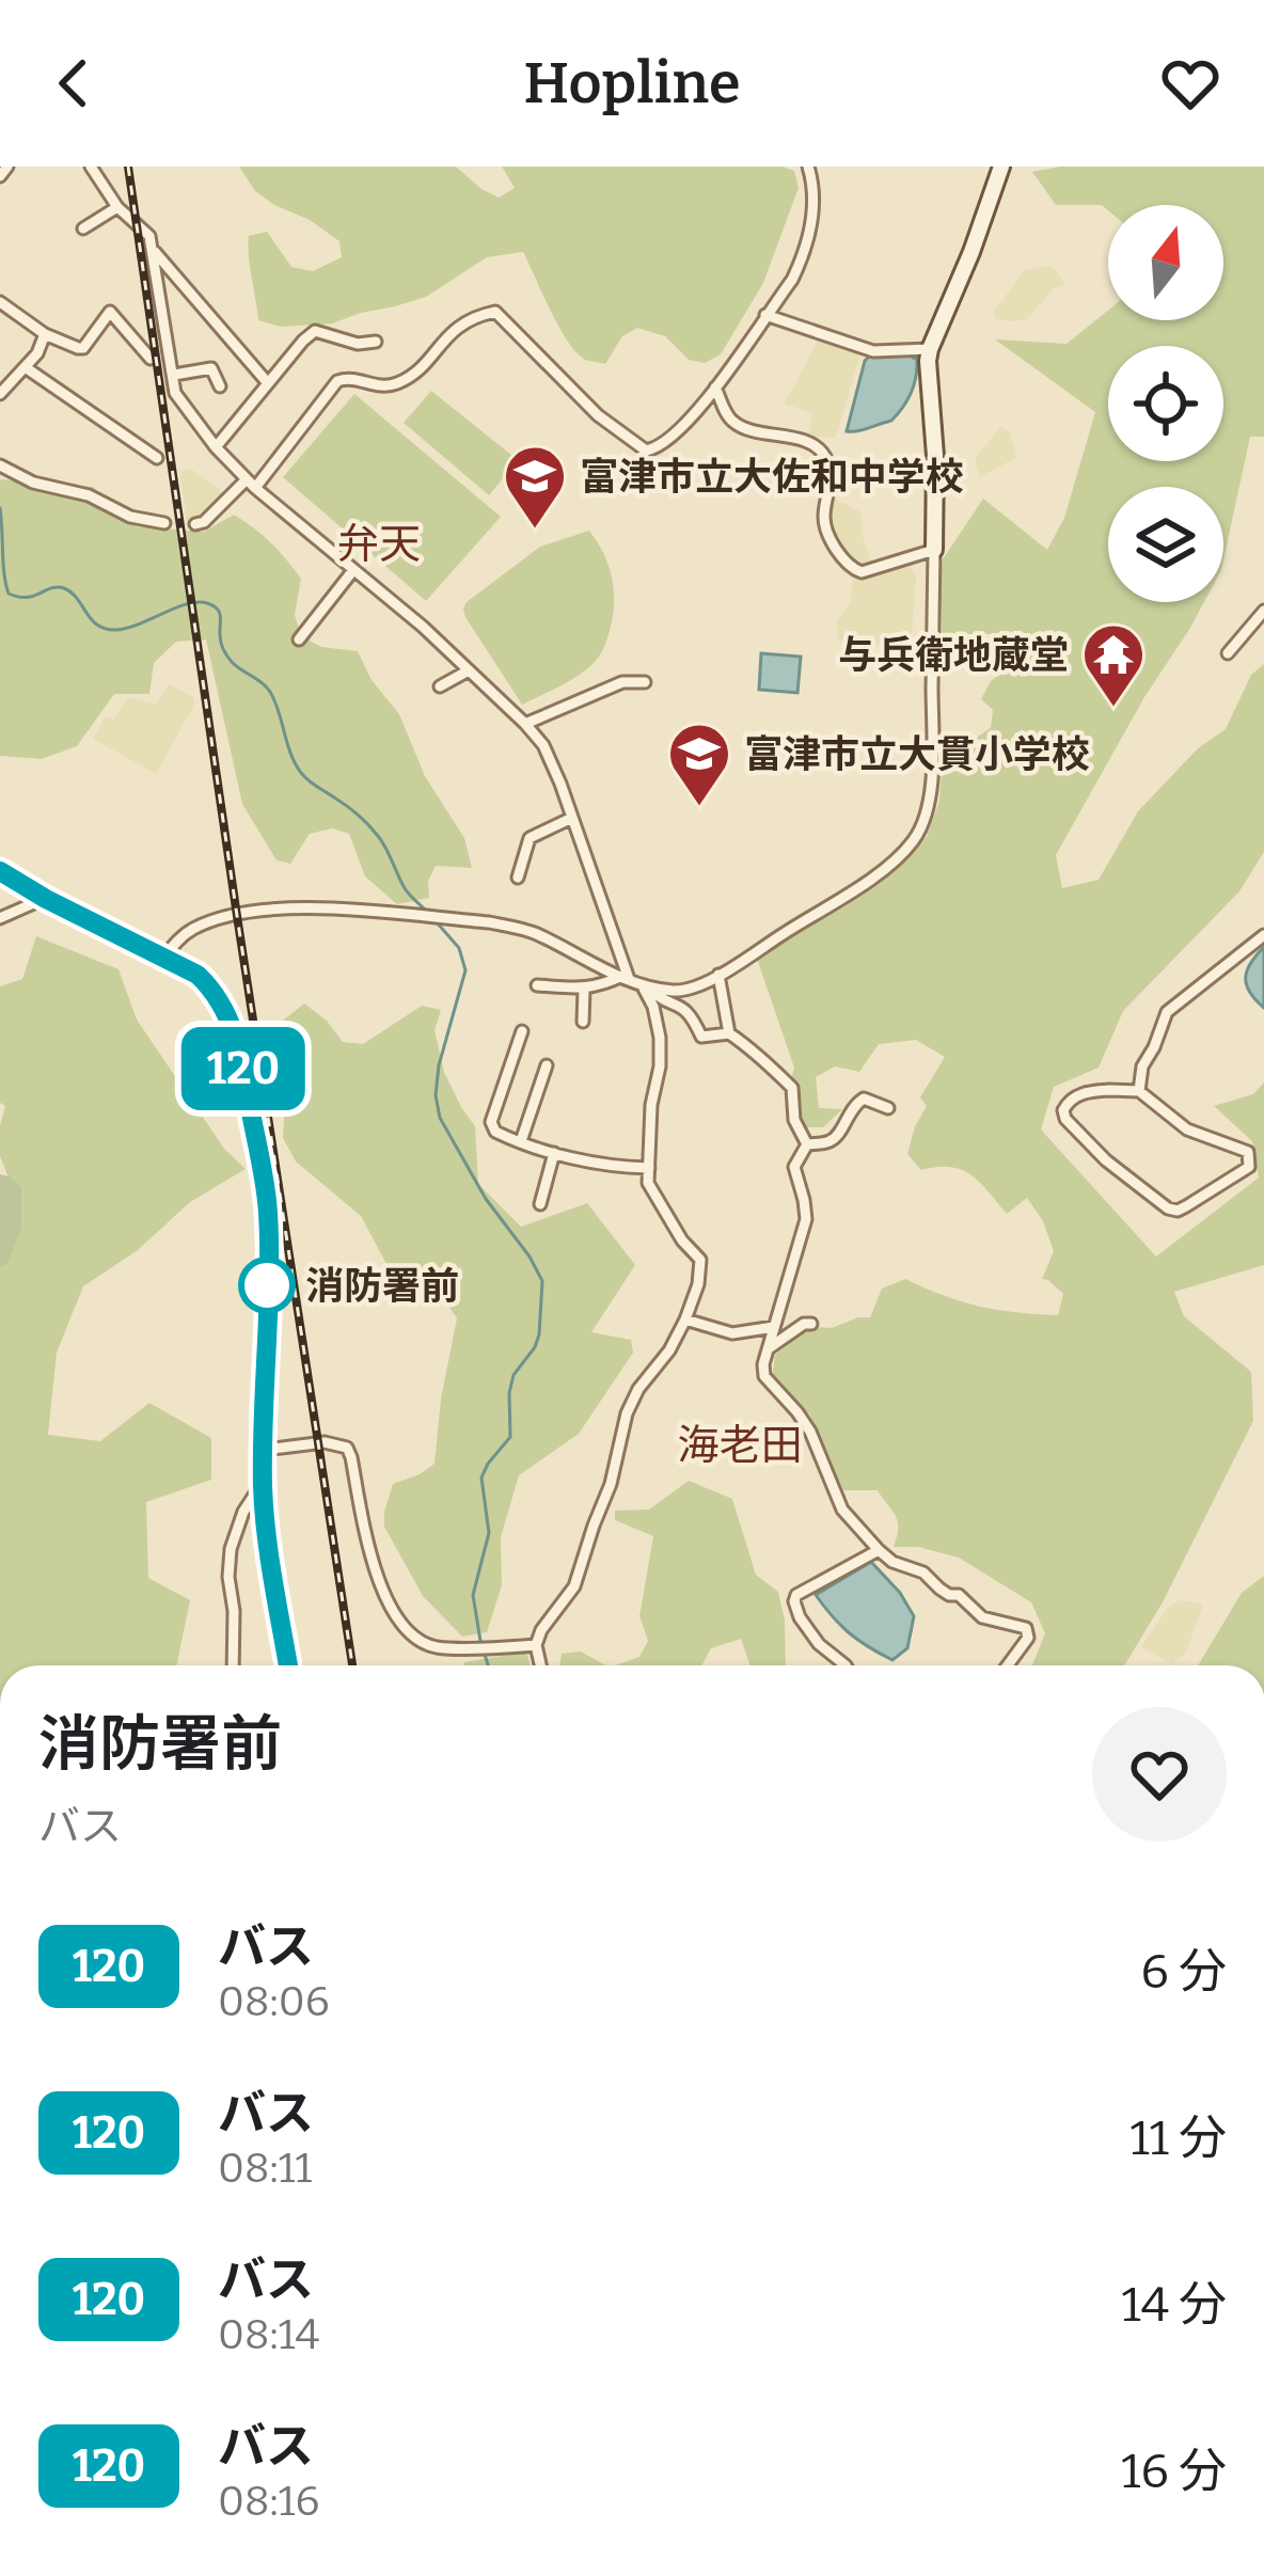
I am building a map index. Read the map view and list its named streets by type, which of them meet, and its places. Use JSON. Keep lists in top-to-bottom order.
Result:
{
  "districts": ["弁天", "海老田"],
  "places": {
    "school or university": ["富津市立大佐和中学校", "富津市立大貫小学校"],
    "temple": ["与兵衛地蔵堂"],
    "other": ["消防署前"]
  },
  "lines": ["bus line 120"],
  "north": "top",
  "page": {
    "header": "Hopline",
    "on_map": "120",
    "heading": ["消防署前", "バス"],
    "list": [
      {
        "mark": "120",
        "name": "バス",
        "note": "08:06",
        "value": "6 分"
      },
      {
        "mark": "120",
        "name": "バス",
        "note": "08:11",
        "value": "11 分"
      },
      {
        "mark": "120",
        "name": "バス",
        "note": "08:14",
        "value": "14 分"
      },
      {
        "mark": "120",
        "name": "バス",
        "note": "08:16",
        "value": "16 分"
      }
    ]
  }
}
